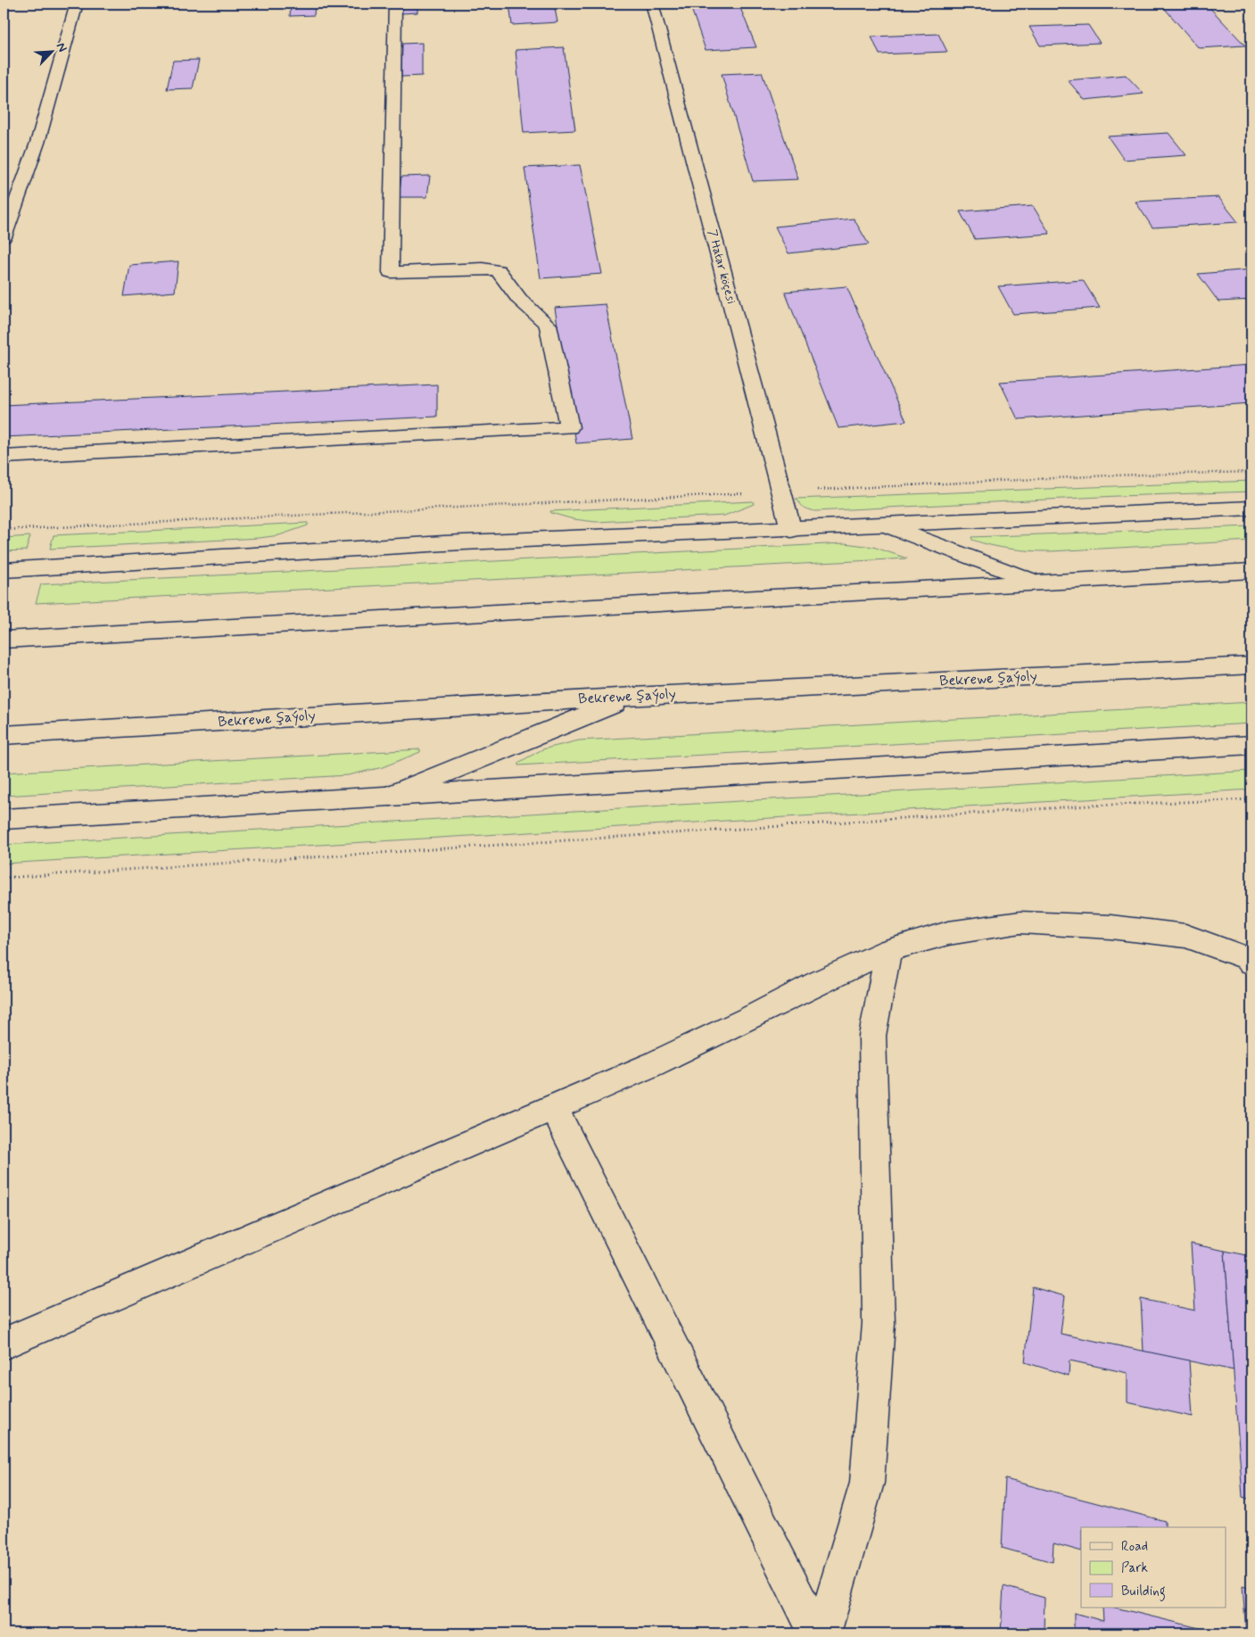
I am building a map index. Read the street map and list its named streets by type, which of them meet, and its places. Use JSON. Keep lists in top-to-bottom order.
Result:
{
  "streets": {
    "street": ["7 Hatar köçesi", "Bekrewe şaýoly"]
  },
  "legend": ["Road", "Park", "Building"],
  "north": "top right"
}
